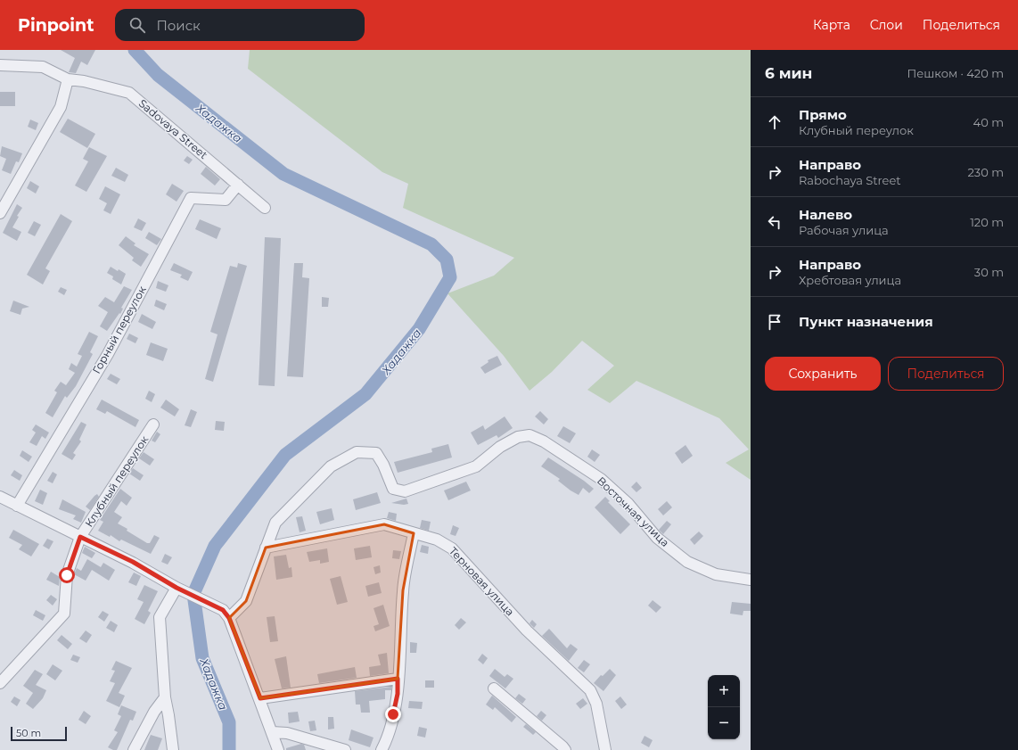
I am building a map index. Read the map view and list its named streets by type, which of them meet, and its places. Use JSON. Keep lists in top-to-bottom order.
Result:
{
  "streets": {
    "street": [
      "Sadovaya Street",
      "Горный переулок",
      "Клубный переулок",
      "Восточная улица",
      "Терновая улица"
    ]
  },
  "crossings": [
    ["Sadovaya Street", "Горный переулок"],
    ["Восточная улица", "Терновая улица"]
  ],
  "water": ["Хадажка"],
  "scale_bar": "50 m",
  "page": {
    "header": "Pinpoint",
    "search": "Поиск",
    "nav": ["Карта", "Слои", "Поделиться"],
    "heading": ["6 мин", "Пешком · 420 m"],
    "list": [
      ["Прямо", "Клубный переулок", "40 m"],
      ["Направо", "Rabochaya Street", "230 m"],
      ["Налево", "Рабочая улица", "120 m"],
      ["Направо", "Хребтовая улица", "30 m"],
      "Пункт назначения"
    ],
    "buttons": ["Сохранить", "Поделиться"],
    "map_buttons": ["+", "−"],
    "scale": "50 m"
  }
}
